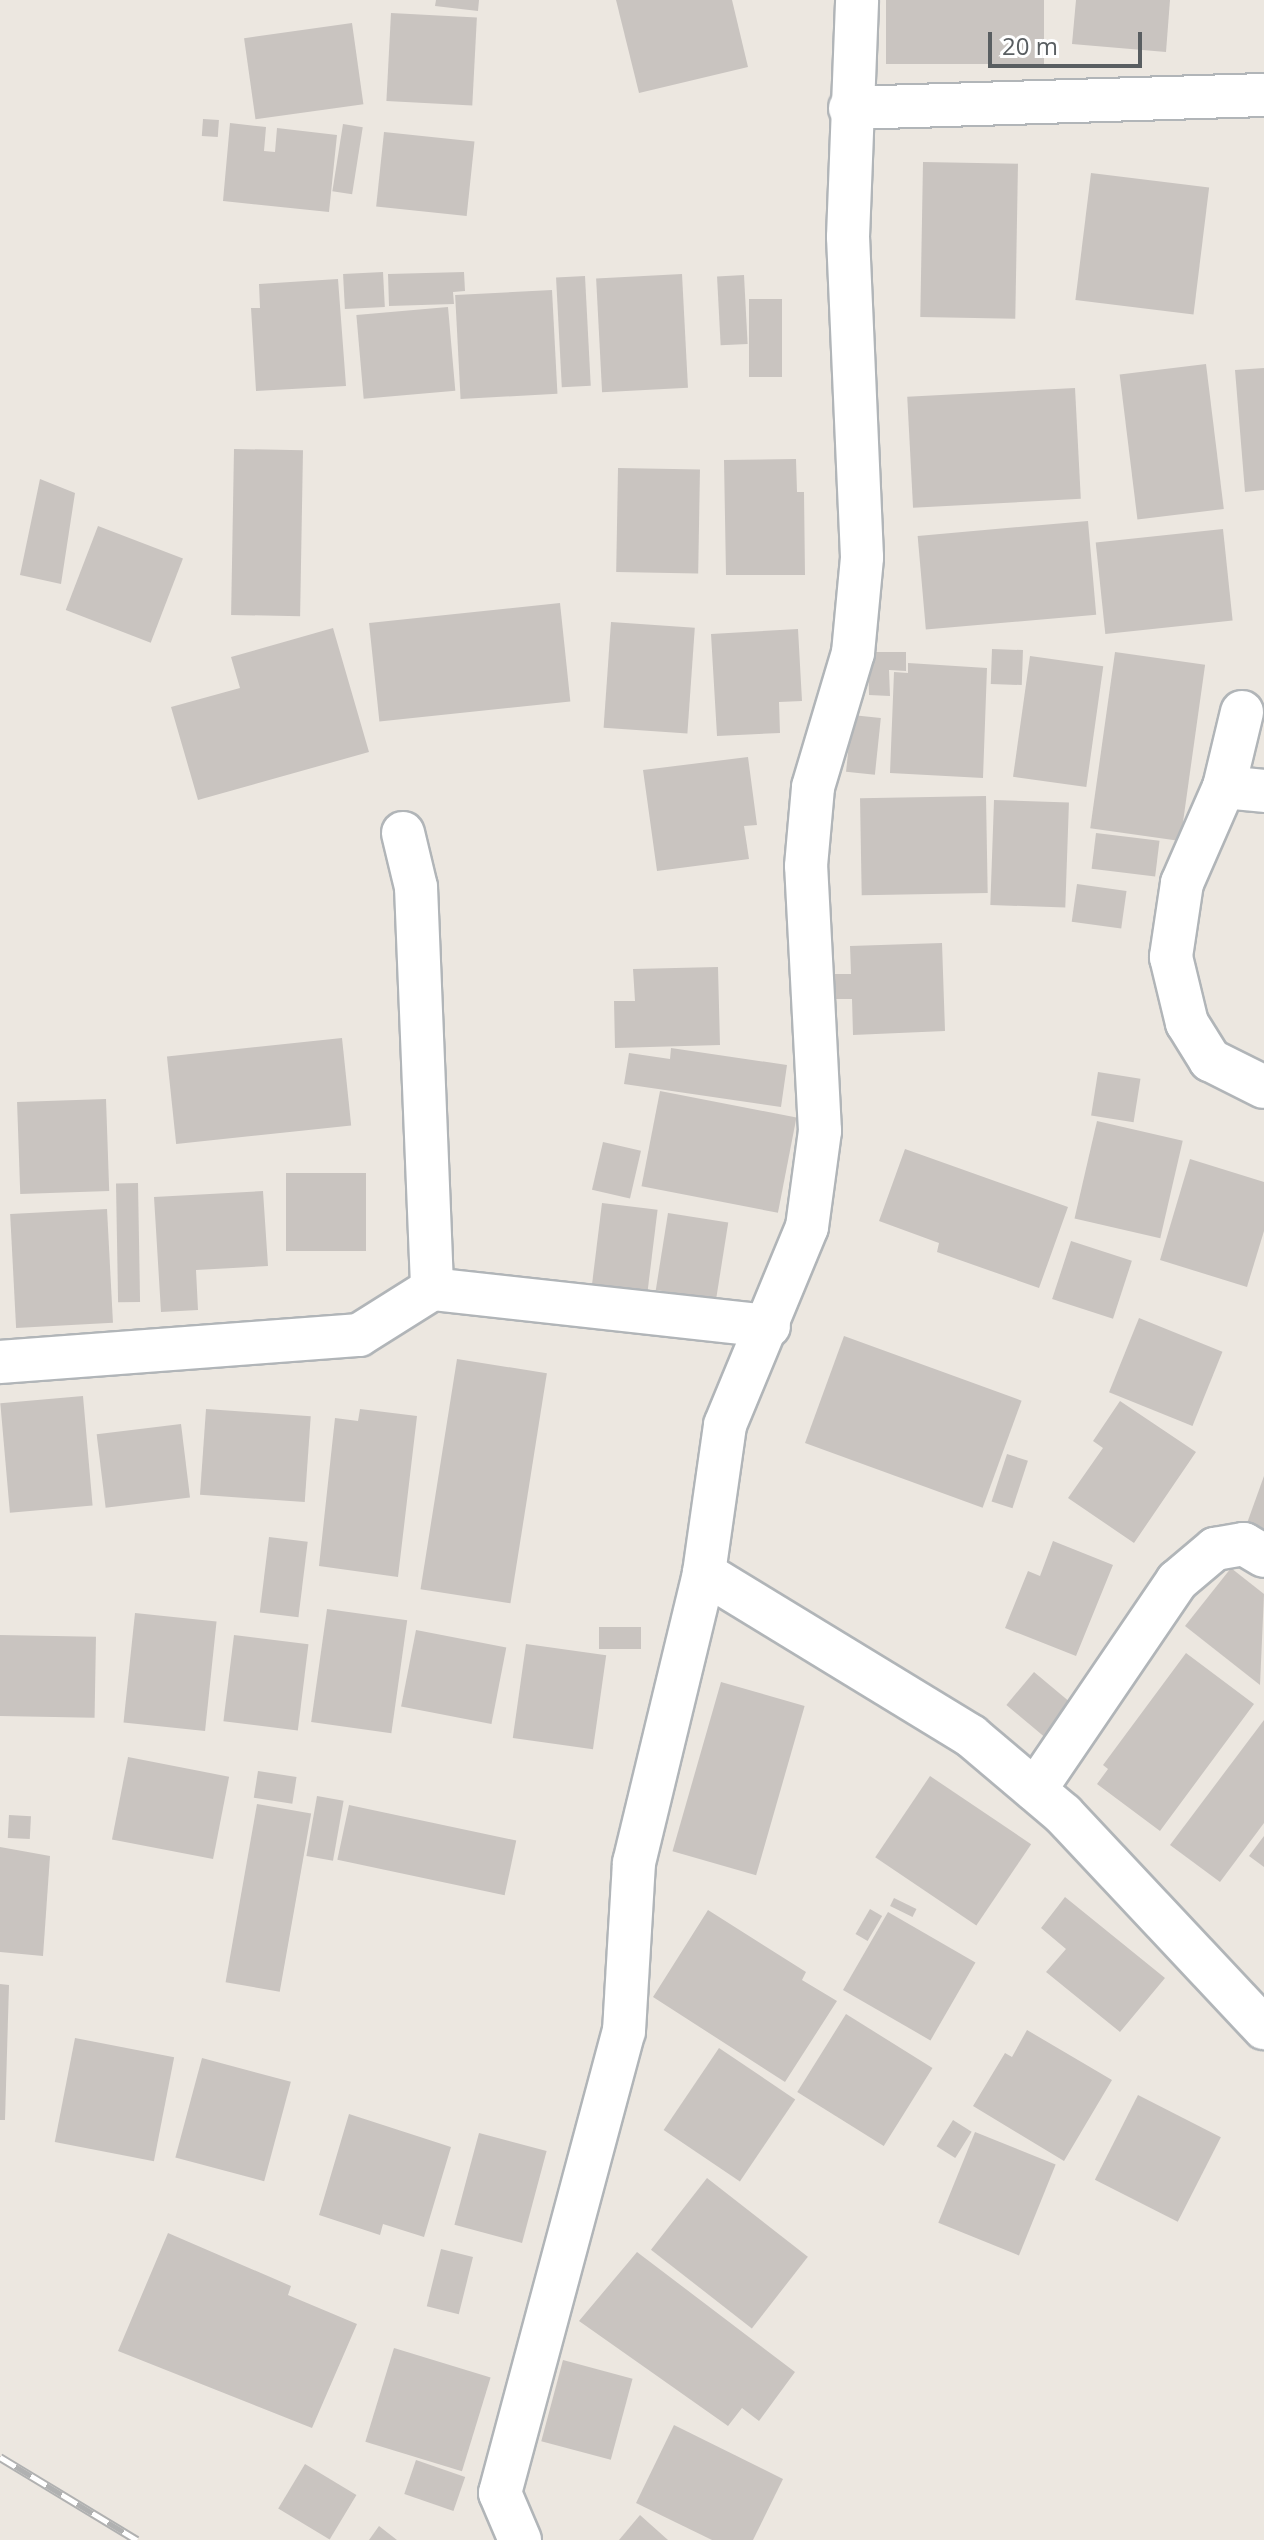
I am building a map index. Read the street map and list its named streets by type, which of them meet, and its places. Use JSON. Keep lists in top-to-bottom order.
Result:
{
  "scale_bar": "20 m"
}
